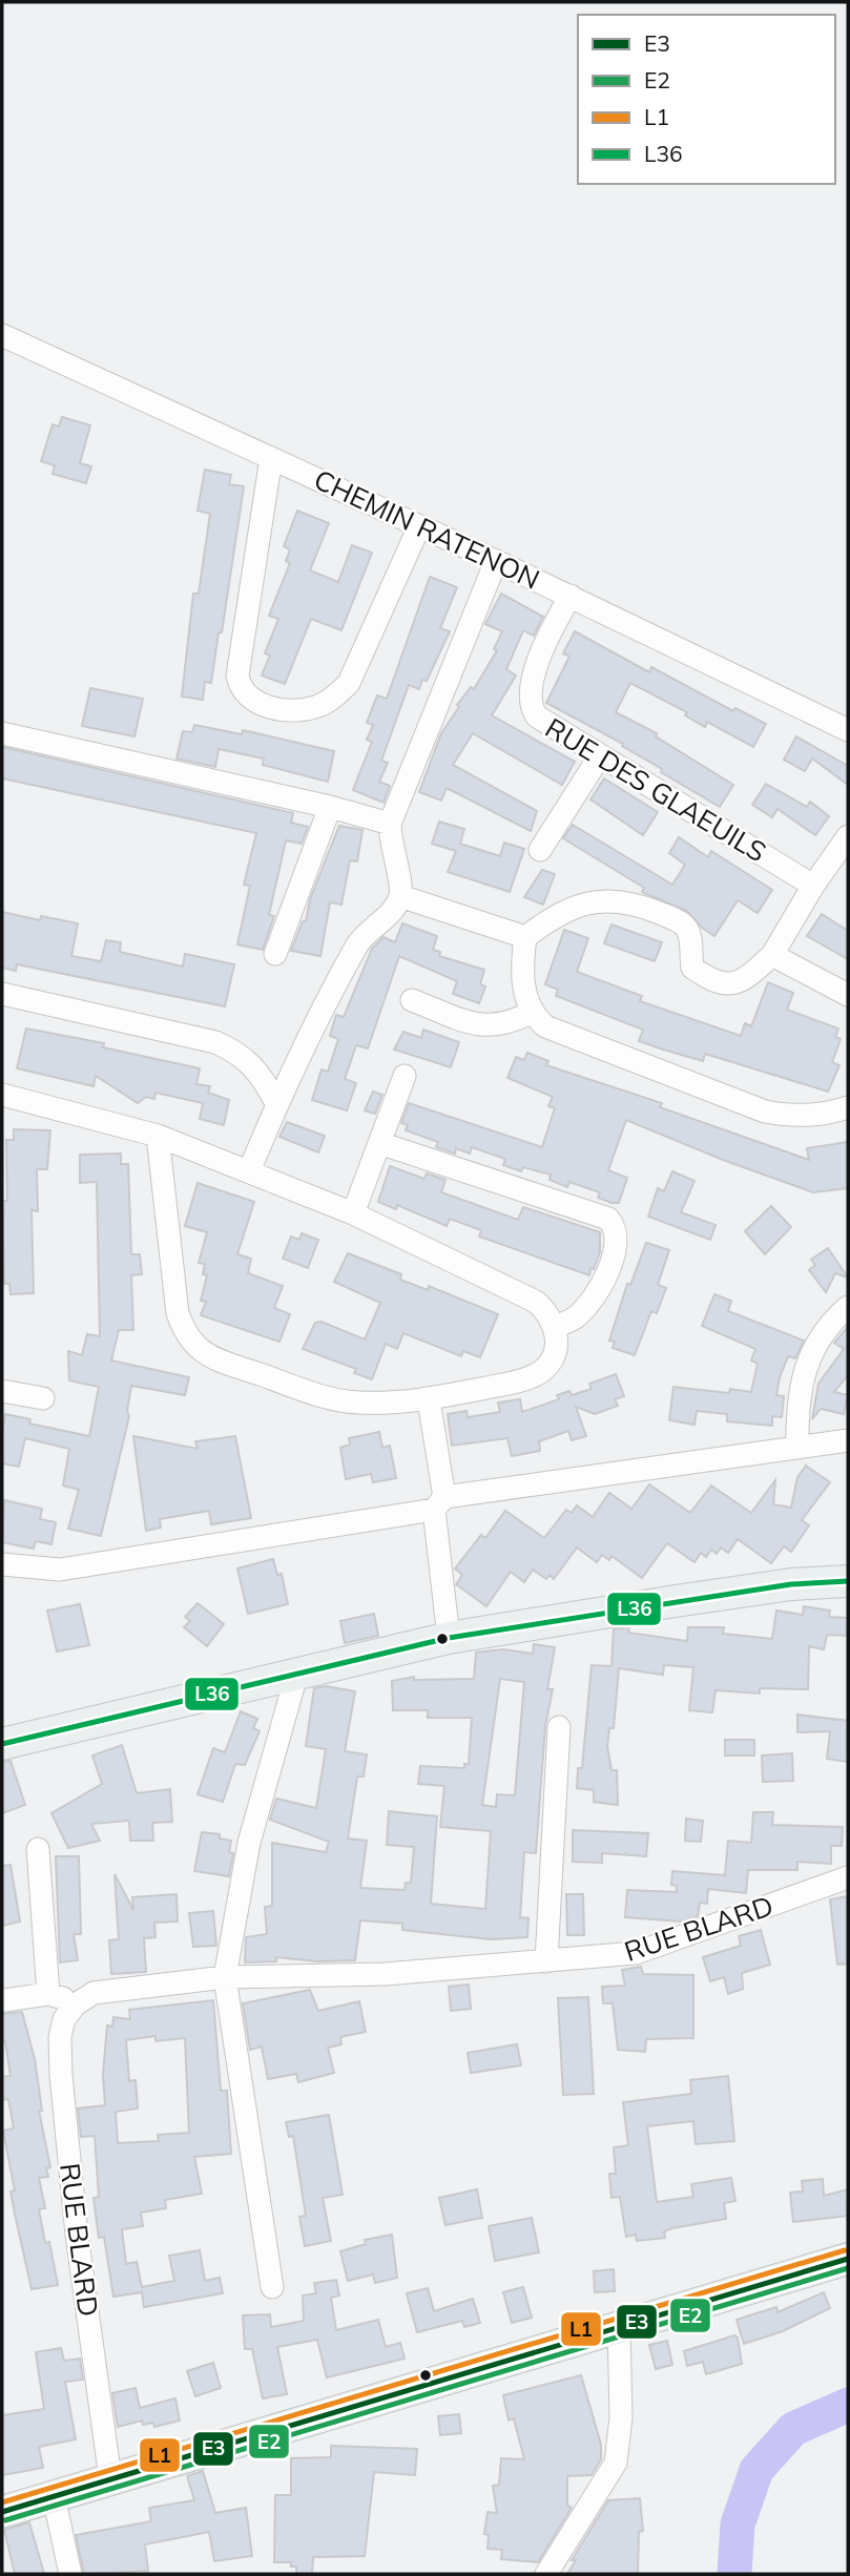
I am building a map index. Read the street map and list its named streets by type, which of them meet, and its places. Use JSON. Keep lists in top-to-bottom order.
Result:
{
  "streets": {
    "street": ["CHEMIN RATENON", "RUE DES GLAEUILS", "RUE BLARD"]
  },
  "crossings": [
    ["CHEMIN RATENON", "RUE DES GLAEUILS"]
  ],
  "lines": [
    "transit line L36",
    "transit line L1",
    "transit line E3",
    "transit line E2"
  ],
  "legend": [
    "E3",
    "E2",
    "L1",
    "L36"
  ]
}
